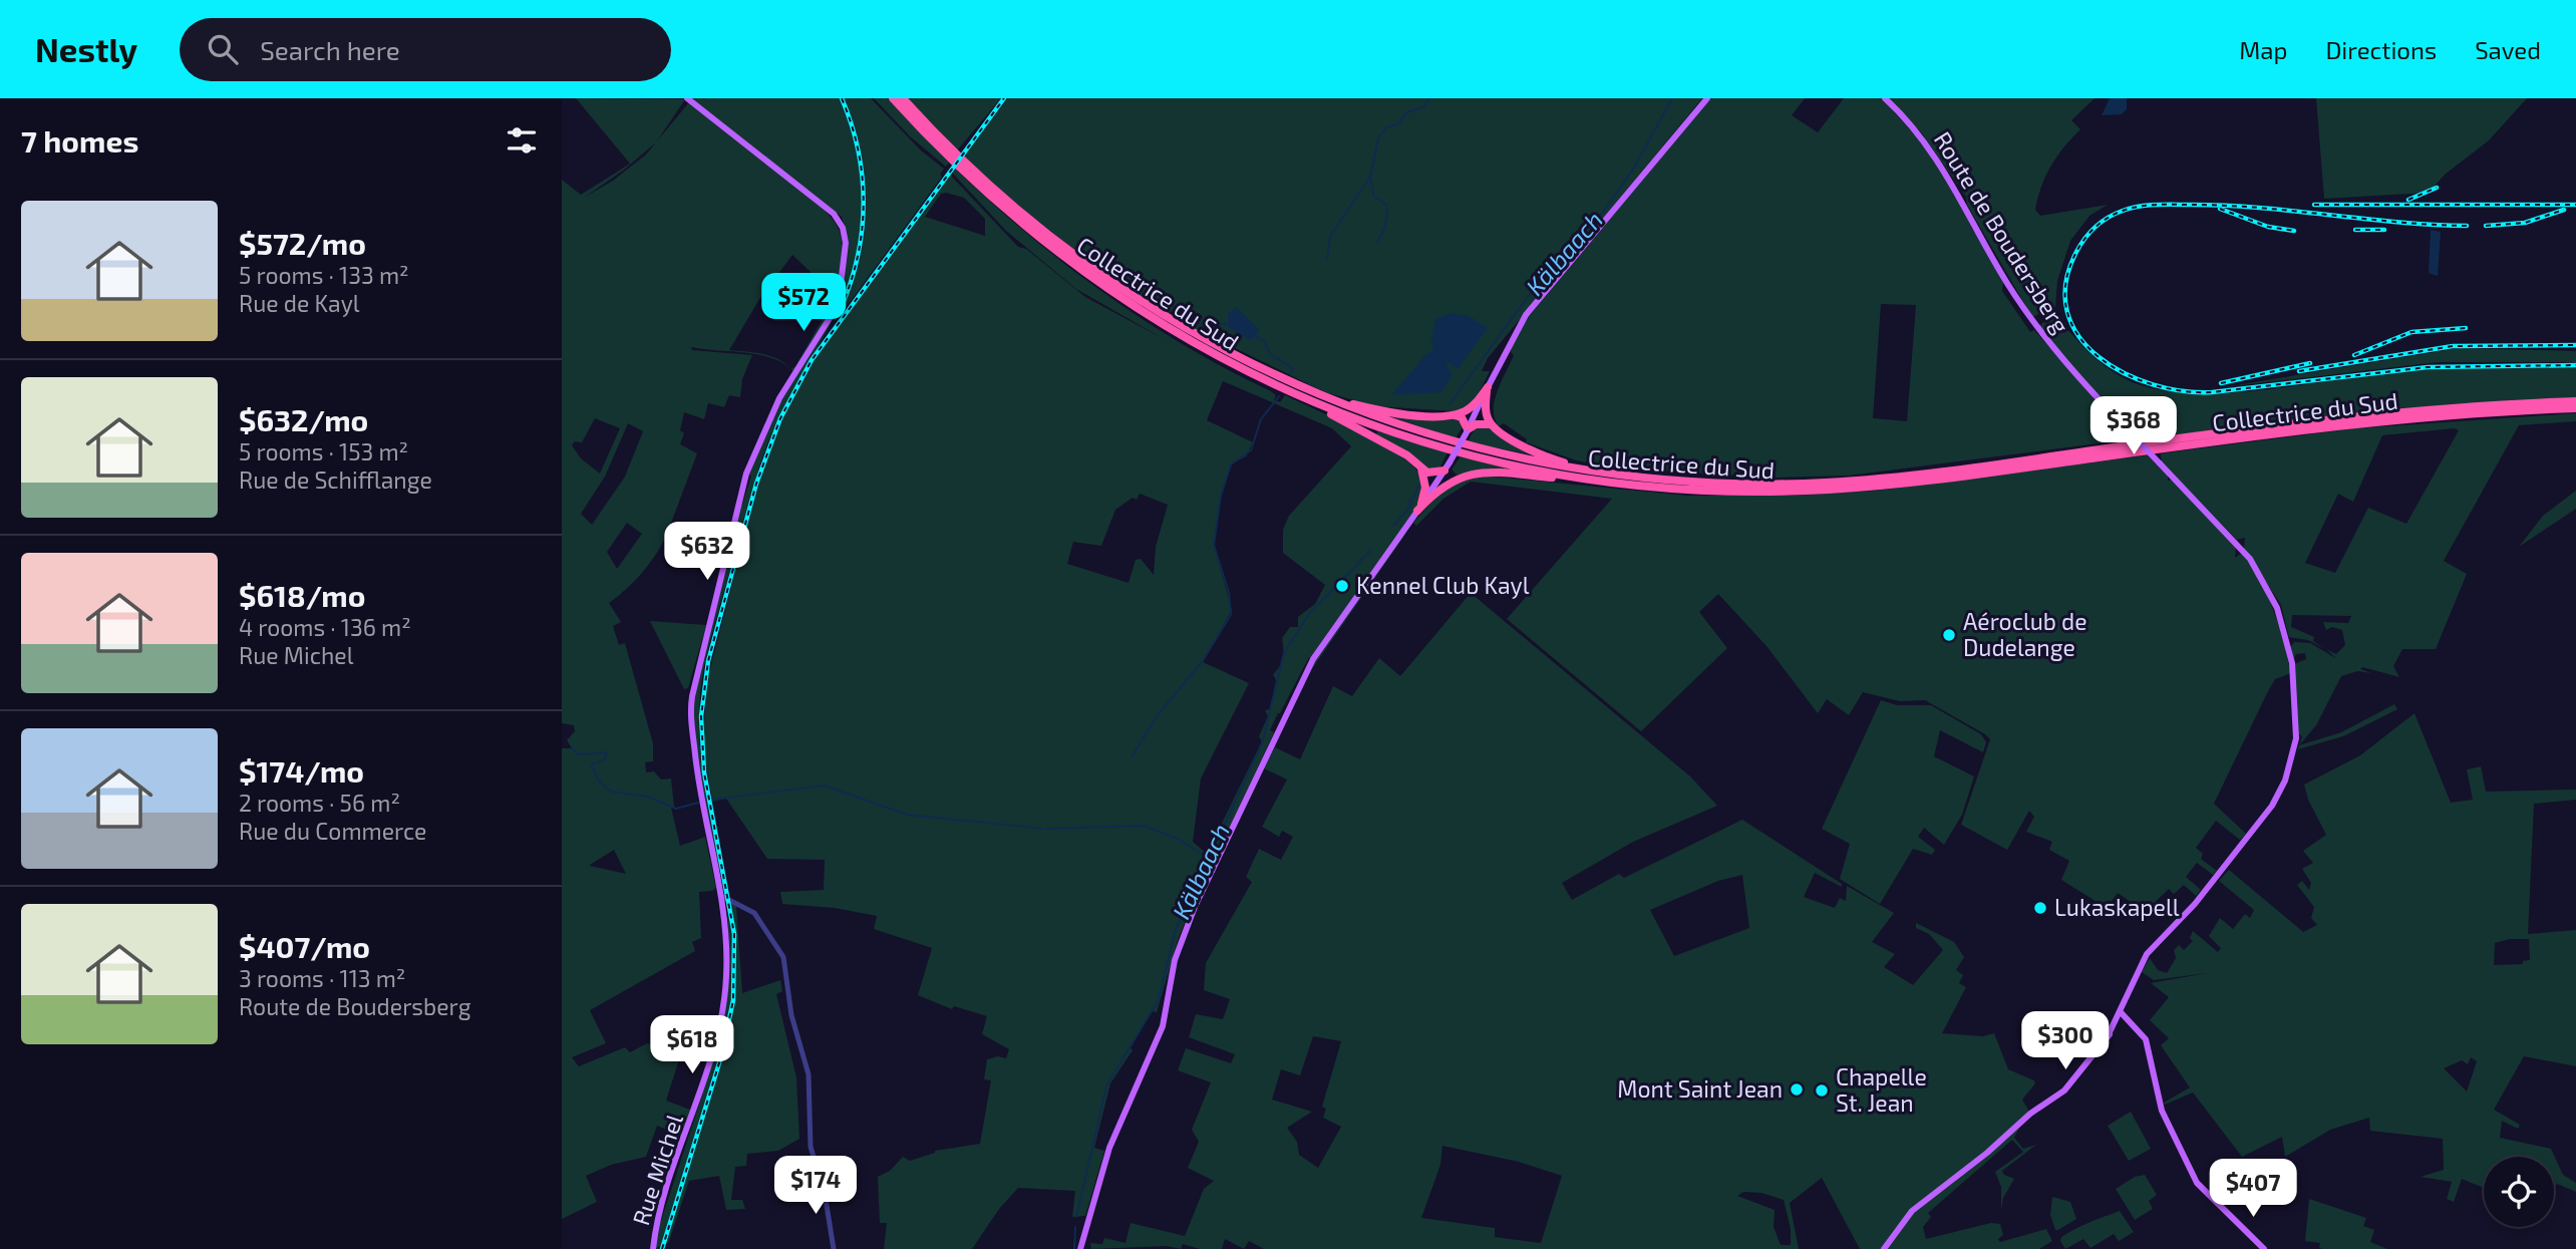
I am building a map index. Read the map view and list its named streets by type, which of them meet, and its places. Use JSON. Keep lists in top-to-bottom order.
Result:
{
  "streets": {
    "highway": ["Collectrice du Sud"],
    "main road": ["Route de Boudersberg", "Rue Michel"]
  },
  "water": ["Kälbaach"],
  "places": [
    "Kennel Club Kayl",
    "Aéroclub de Dudelange",
    "Lukaskapell",
    "Mont Saint Jean",
    "Chapelle St. Jean"
  ],
  "page": {
    "header": "Nestly",
    "search": "Search here",
    "nav": ["Map", "Directions", "Saved"],
    "heading": "7 homes",
    "list": [
      {
        "name": "$572/mo",
        "note": "5 rooms · 133 m² · Rue de Kayl"
      },
      {
        "name": "$632/mo",
        "note": "5 rooms · 153 m² · Rue de Schifflange"
      },
      {
        "name": "$618/mo",
        "note": "4 rooms · 136 m² · Rue Michel"
      },
      {
        "name": "$174/mo",
        "note": "2 rooms · 56 m² · Rue du Commerce"
      },
      {
        "name": "$407/mo",
        "note": "3 rooms · 113 m² · Route de Boudersberg"
      }
    ],
    "price": [
      "$572",
      "$368",
      "$632",
      "$300",
      "$618",
      "$174",
      "$407"
    ]
  }
}
